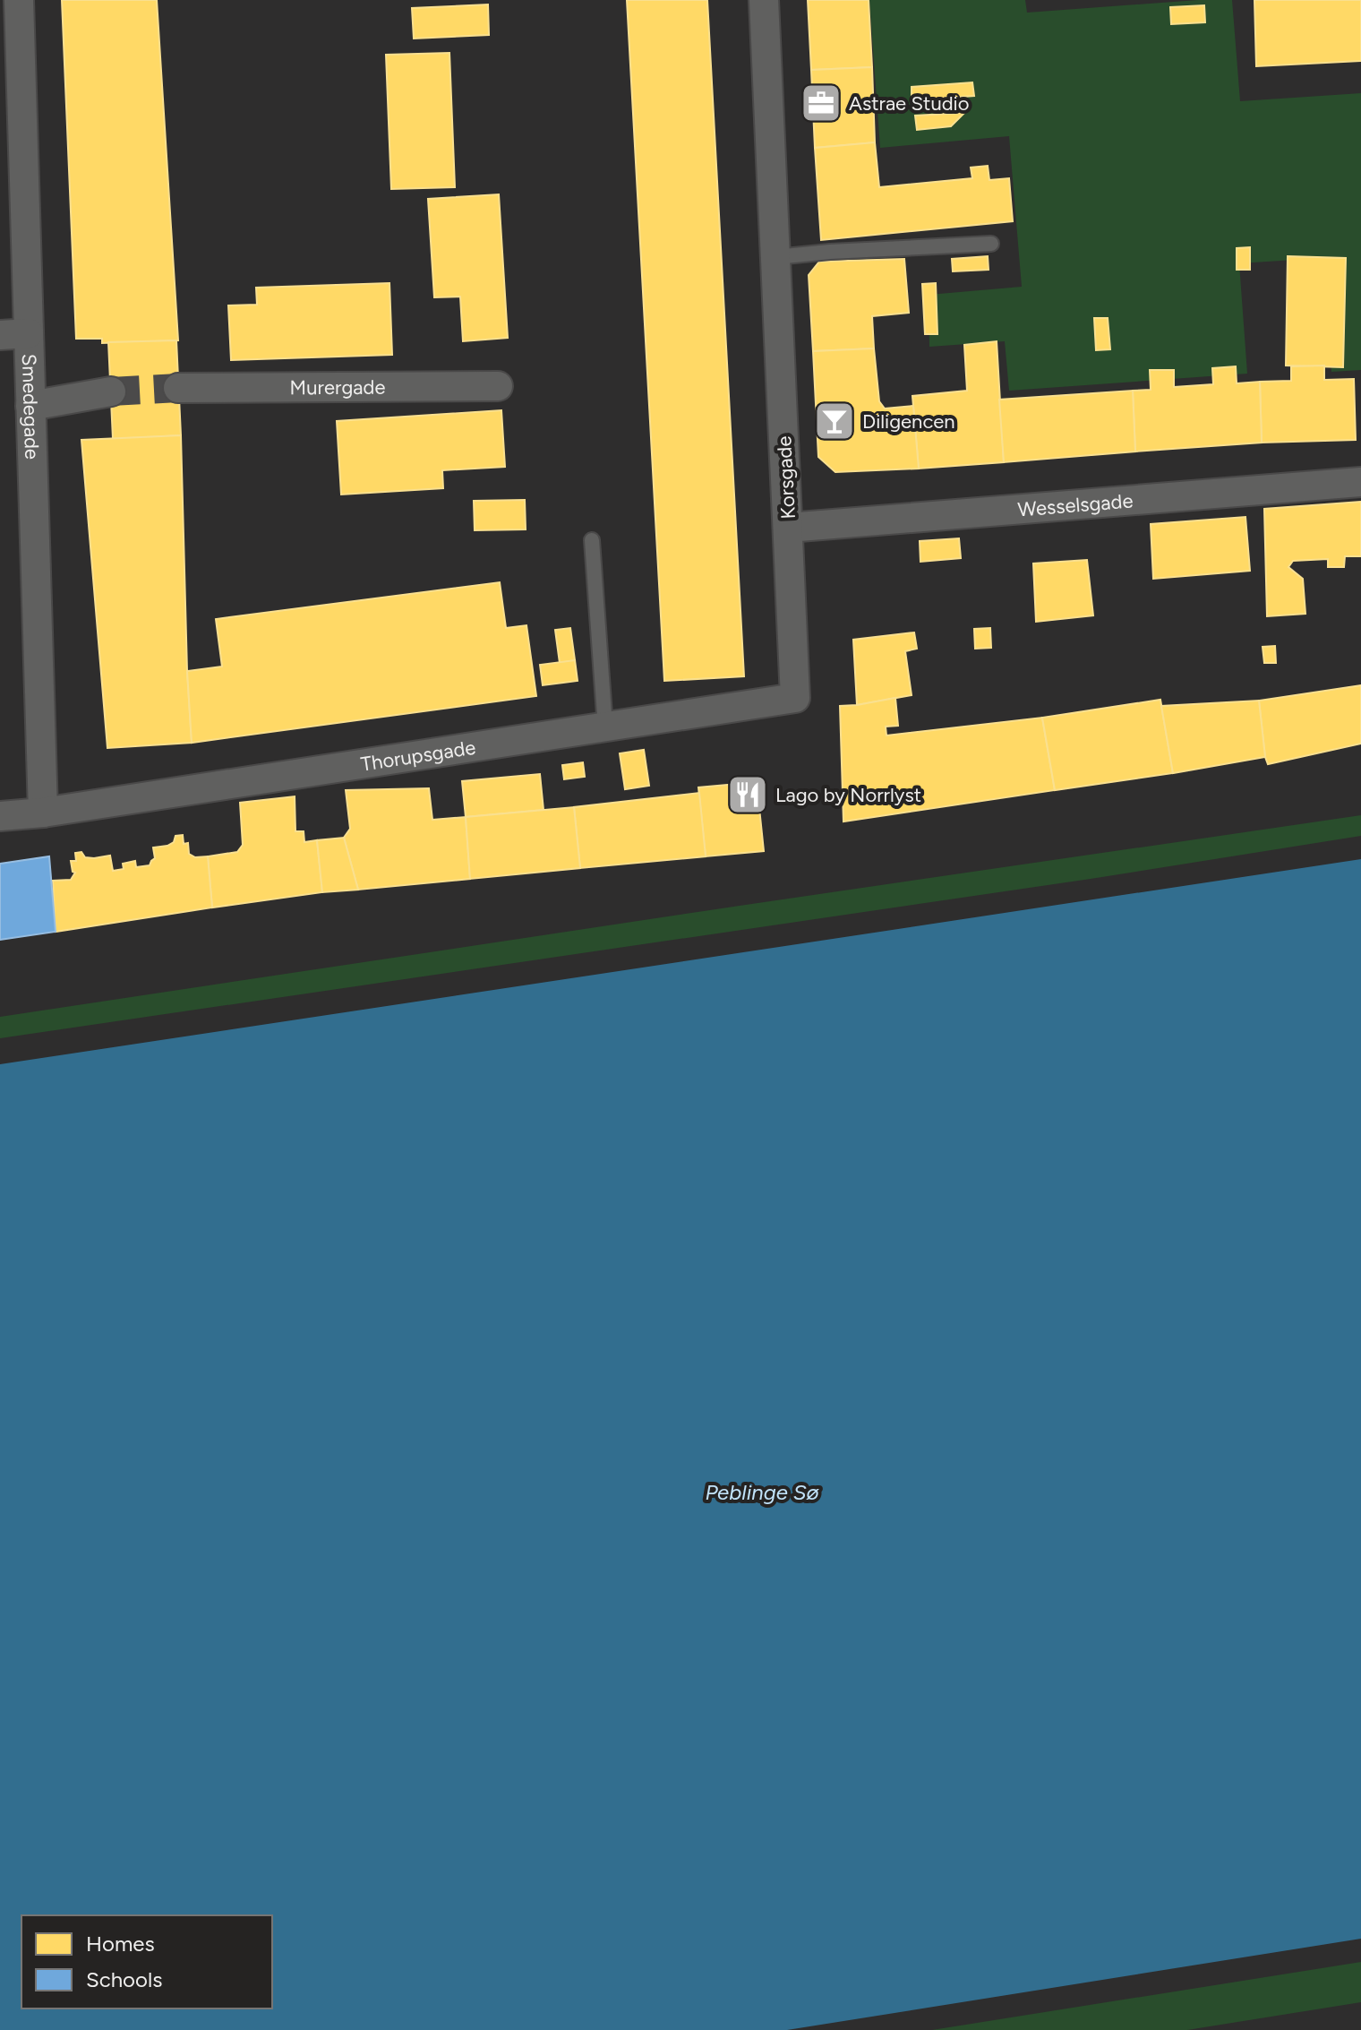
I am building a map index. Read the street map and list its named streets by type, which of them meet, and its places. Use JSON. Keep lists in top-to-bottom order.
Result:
{
  "streets": {
    "street": [
      "Murergade",
      "Smedegade",
      "Korsgade",
      "Wesselsgade",
      "Thorupsgade"
    ]
  },
  "crossings": [
    ["Smedegade", "Thorupsgade"],
    ["Korsgade", "Wesselsgade"],
    ["Korsgade", "Thorupsgade"]
  ],
  "water": ["Peblinge Sø"],
  "places": {
    "office": ["Astrae Studio"],
    "bar": ["Diligencen"],
    "restaurant": ["Lago by Norrlyst"]
  },
  "legend": ["Homes", "Schools"]
}
